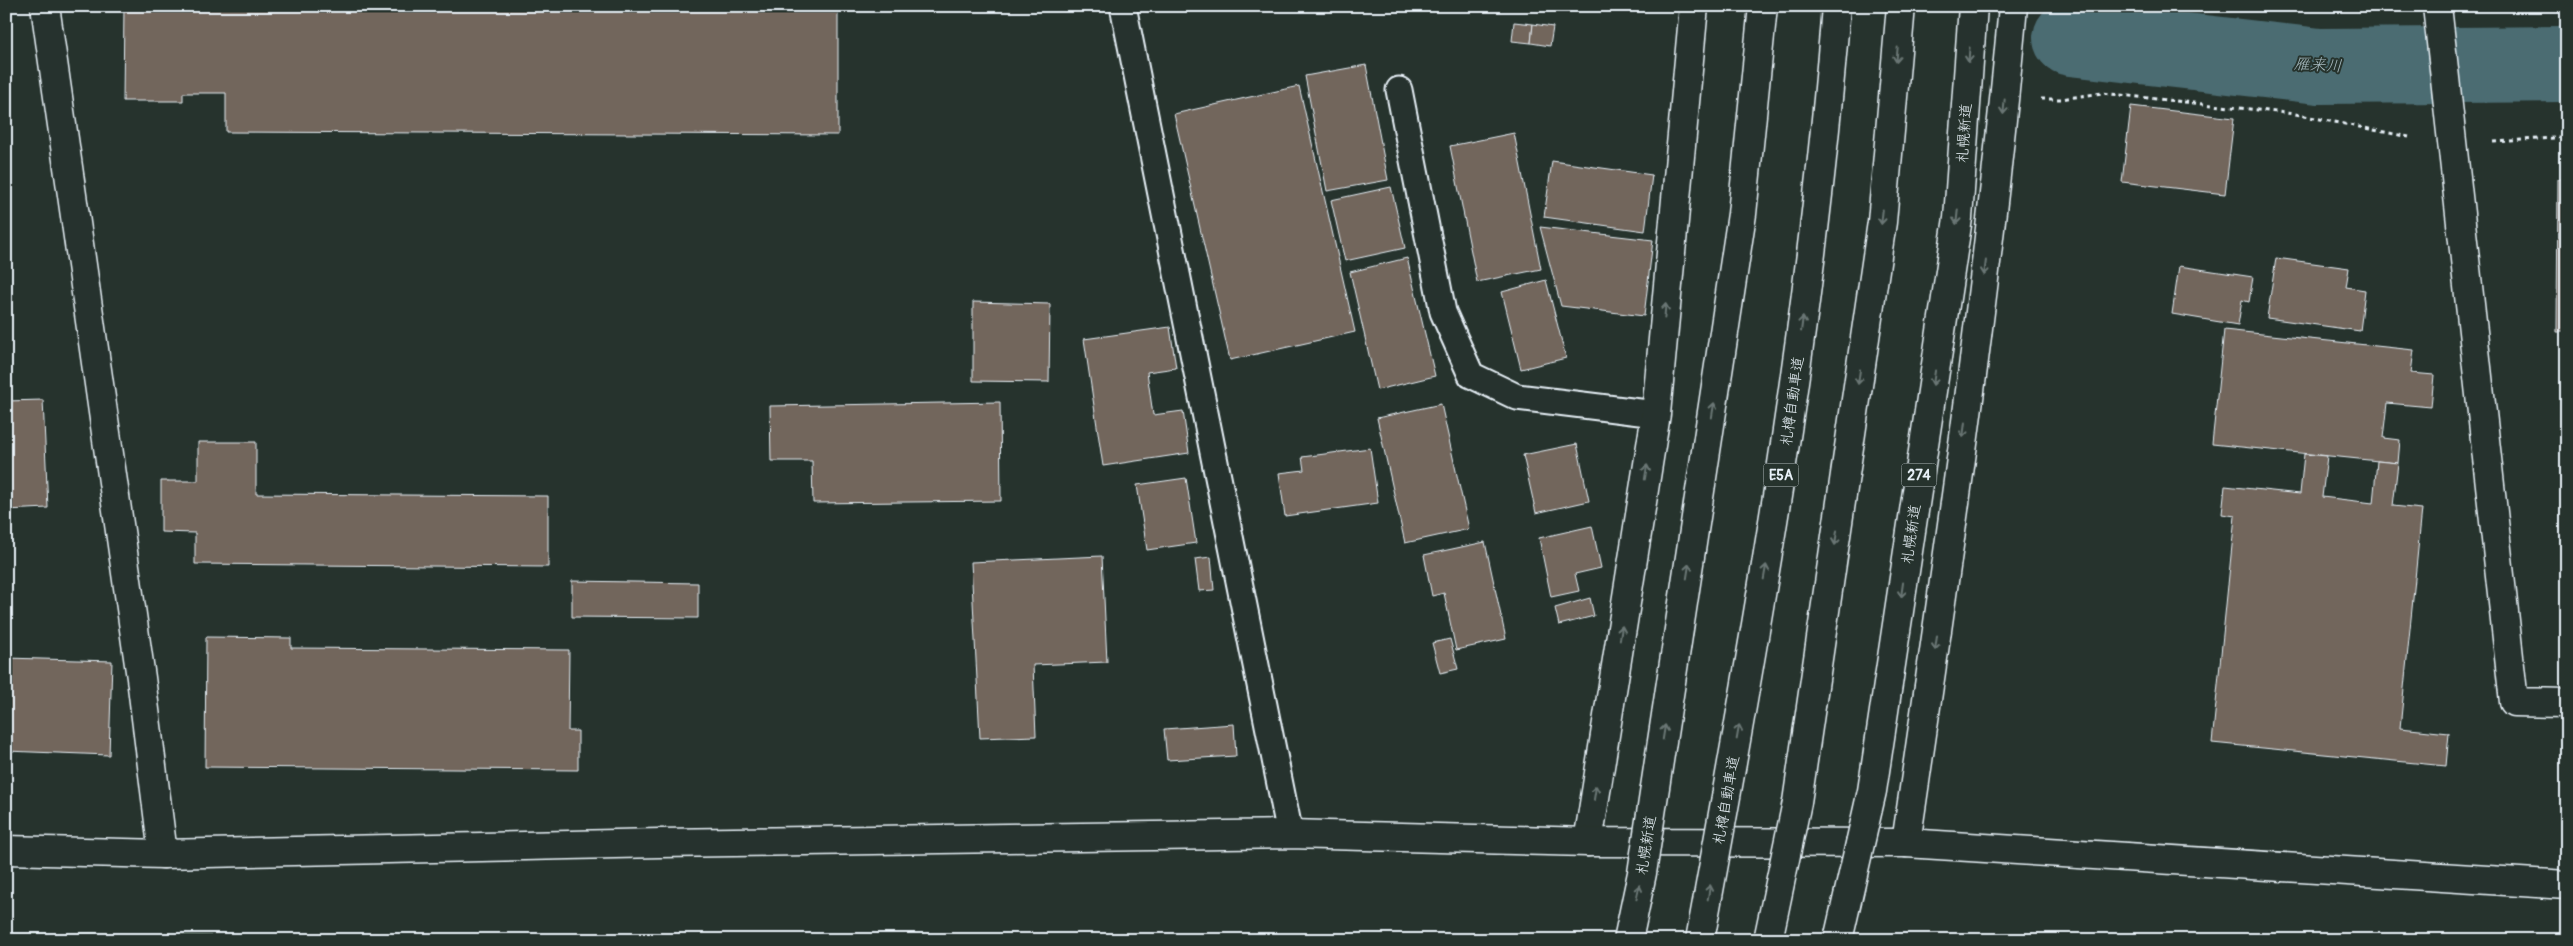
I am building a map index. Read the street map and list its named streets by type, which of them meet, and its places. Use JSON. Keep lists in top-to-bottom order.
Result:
{
  "streets": {
    "main road": [
      "札幌新道",
      "札樽自動車道",
      "E5A",
      "274"
    ]
  },
  "water": ["雁来川"]
}
